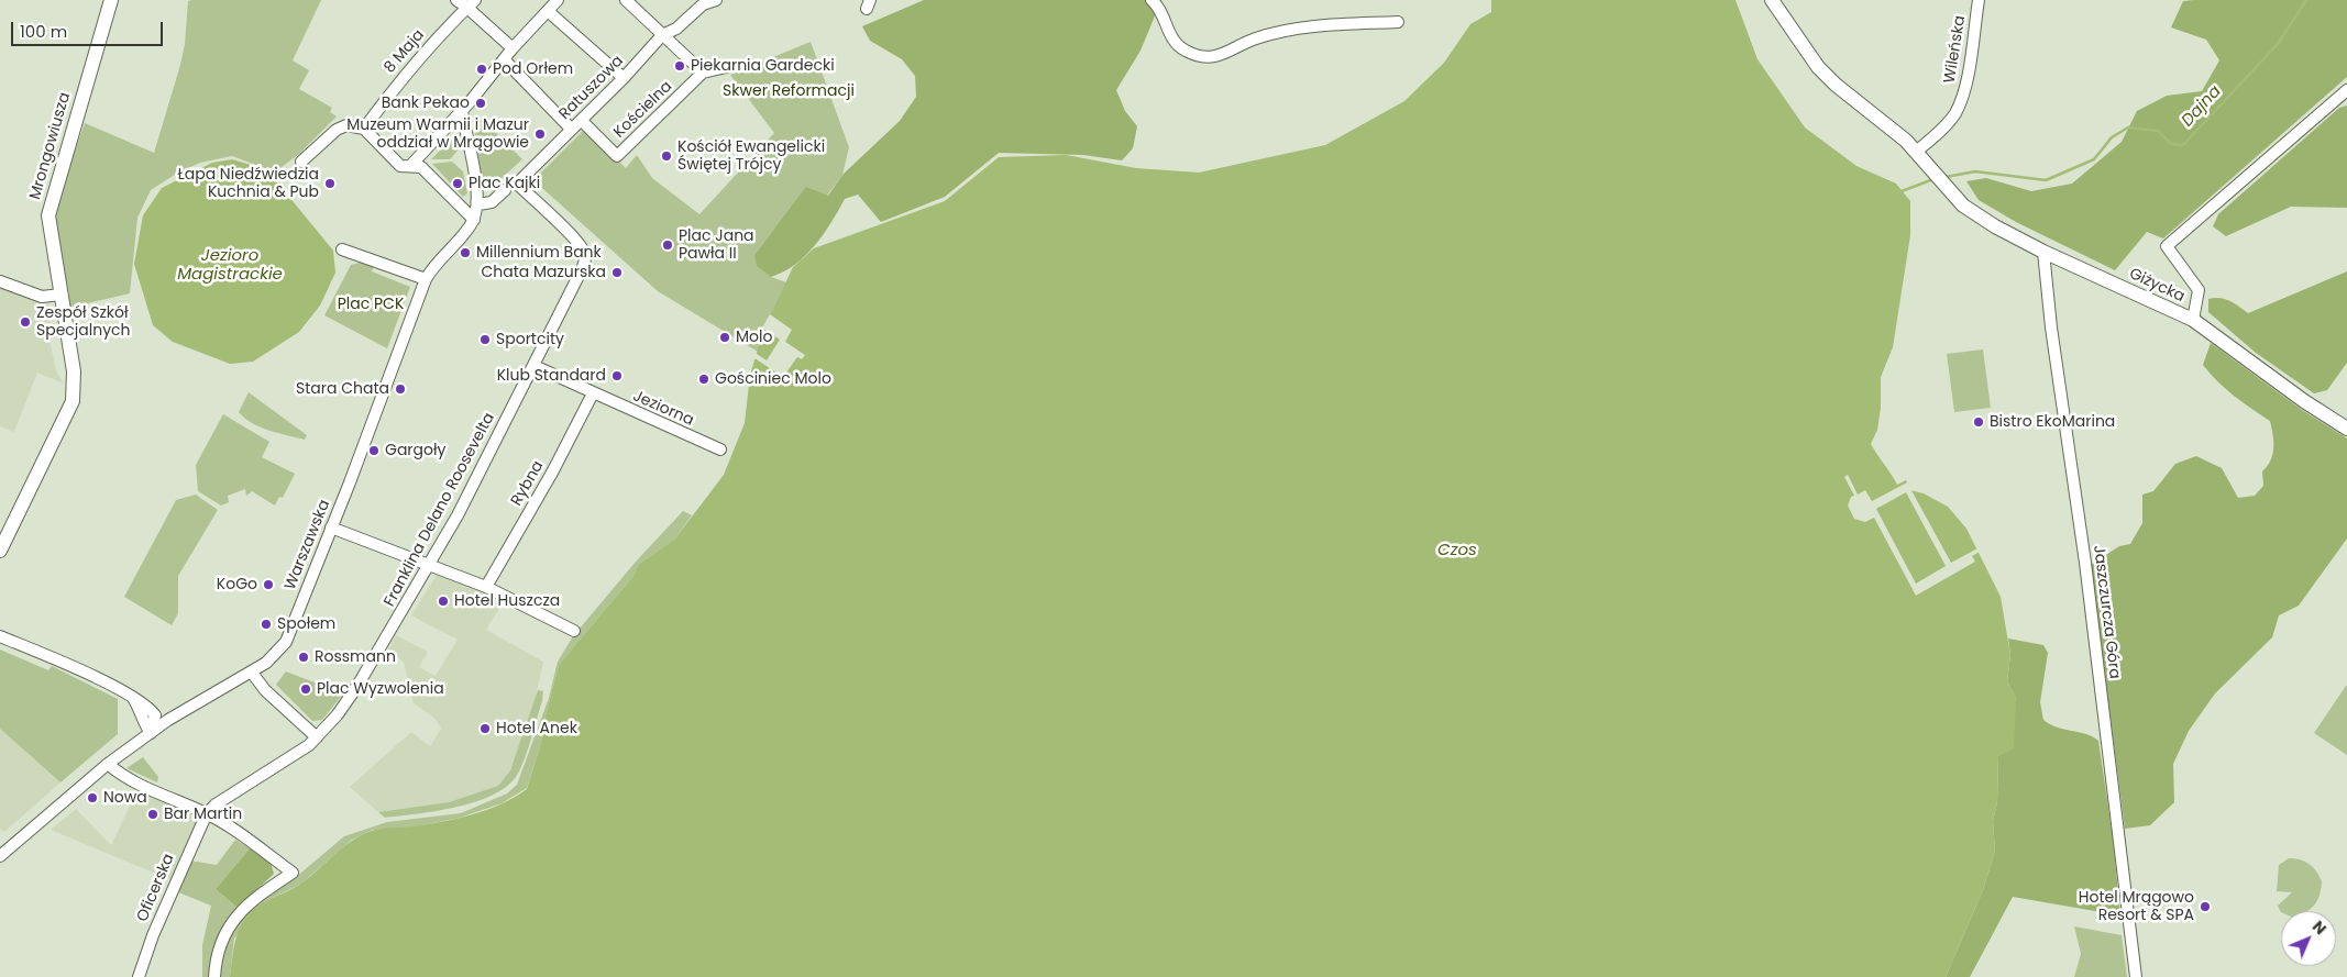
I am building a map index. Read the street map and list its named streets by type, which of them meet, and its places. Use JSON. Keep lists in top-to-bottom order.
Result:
{
  "streets": {
    "street": [
      "Wileńska",
      "8 Maja",
      "Ratuszowa",
      "Kościelna",
      "Mrongowiusza",
      "Giżycka",
      "Jeziorna",
      "Rybna",
      "Franklina Delano Roosevelta",
      "Warszawska",
      "Jaszczurcza Góra",
      "Oficerska"
    ]
  },
  "crossings": [
    ["Wileńska", "Giżycka"],
    ["Ratuszowa", "Kościelna"],
    ["Ratuszowa", "Franklina Delano Roosevelta"],
    ["Giżycka", "Jaszczurcza Góra"],
    ["Jeziorna", "Rybna"],
    ["Jeziorna", "Franklina Delano Roosevelta"],
    ["Franklina Delano Roosevelta", "Oficerska"]
  ],
  "water": ["Dajna", "Jezioro Magistrackie", "Czos"],
  "parks": ["Skwer Reformacji", "Plac PCK"],
  "places": [
    "Piekarnia Gardecki",
    "Pod Orłem",
    "Bank Pekao",
    "Muzeum Warmii i Mazur oddział w Mrągowie",
    "Kościół Ewangelicki Świętej Trójcy",
    "Łapa Niedźwiedzia Kuchnia & Pub",
    "Plac Kajki",
    "Plac Jana Pawła II",
    "Millennium Bank",
    "Chata Mazurska",
    "Zespół Szkół Specjalnych",
    "Molo",
    "Sportcity",
    "Klub Standard",
    "Gościniec Molo",
    "Stara Chata",
    "Bistro EkoMarina",
    "Gargoły",
    "KoGo",
    "Hotel Huszcza",
    "Społem",
    "Rossmann",
    "Plac Wyzwolenia",
    "Hotel Anek",
    "Nowa",
    "Bar Martin",
    "Hotel Mrągowo Resort & SPA"
  ],
  "scale_bar": "100 m",
  "north": "top right"
}
